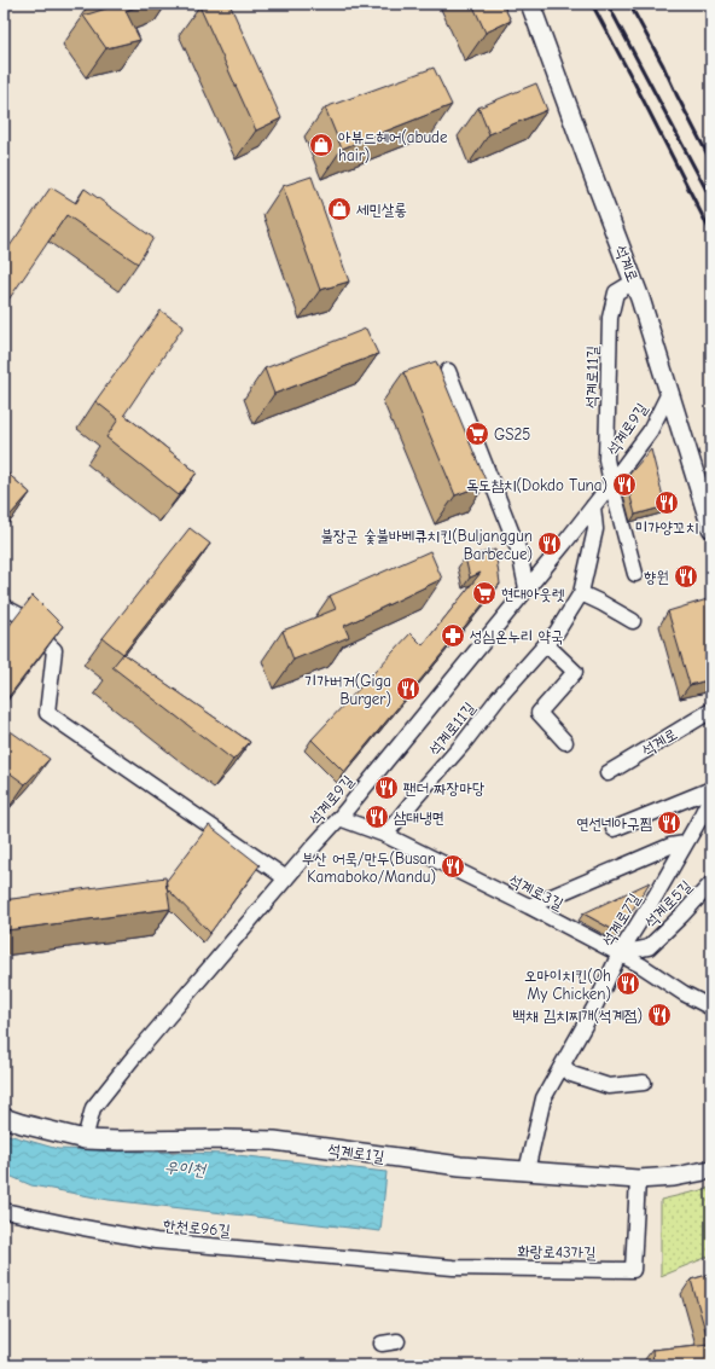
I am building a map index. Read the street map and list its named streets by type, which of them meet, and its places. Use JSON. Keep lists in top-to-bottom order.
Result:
{
  "streets": {
    "street": [
      "석계로",
      "석계로11길",
      "석계로9길",
      "석계로3길",
      "석계로5길",
      "석계로7길",
      "석계로1길",
      "한천로96길",
      "화랑로43가길"
    ]
  },
  "crossings": [
    ["석계로", "석계로11길"],
    ["석계로", "석계로9길"],
    ["석계로11길", "석계로9길"],
    ["석계로11길", "석계로3길"],
    ["석계로9길", "석계로3길"],
    ["석계로9길", "석계로1길"],
    ["석계로3길", "석계로5길"],
    ["석계로3길", "석계로7길"],
    ["석계로5길", "석계로7길"],
    ["석계로7길", "석계로1길"],
    ["석계로1길", "화랑로43가길"],
    ["한천로96길", "화랑로43가길"]
  ],
  "water": ["우이천"],
  "places": {
    "shop": ["아뷰드헤어(abude hair)", "세민살롱"],
    "supermarket": ["GS25", "현대아웃렛"],
    "restaurant": [
      "독도참치(Dokdo Tuna)",
      "미가양꼬치",
      "불장군 숯불바베큐치킨(Buljanggun Barbecue)",
      "향원",
      "기가버거(Giga Burger)",
      "팬더 짜장마당",
      "삼대냉면",
      "연선네아구찜",
      "부산 어묵/만두(Busan Kamaboko/Mandu)",
      "오마이치킨(Oh My Chicken)",
      "백채 김치찌개(석계점)"
    ],
    "pharmacy": ["성심온누리 약국"]
  }
}
